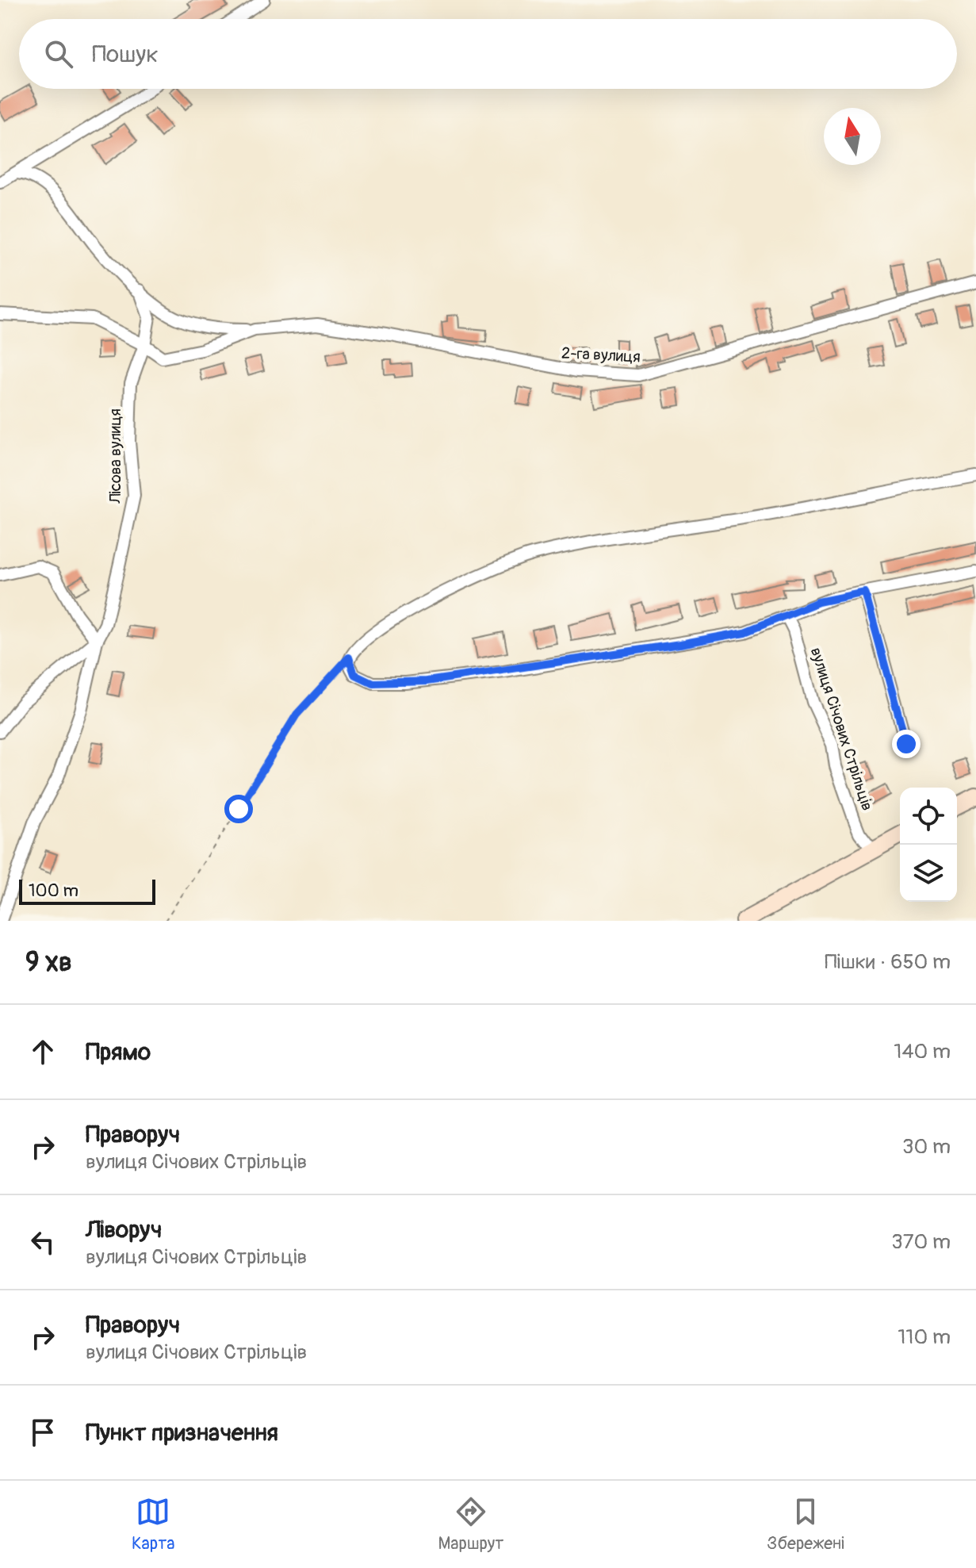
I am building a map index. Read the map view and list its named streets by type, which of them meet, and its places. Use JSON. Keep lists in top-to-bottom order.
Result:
{
  "streets": {
    "street": ["2-га вулиця", "Лісова вулиця", "вулиця Січових Стрільців"]
  },
  "crossings": [
    ["2-га вулиця", "Лісова вулиця"]
  ],
  "scale_bar": "100 m",
  "north": "top",
  "page": {
    "search": "Пошук",
    "scale": "100 m",
    "heading": ["9 хв", "Пішки · 650 m"],
    "list": [
      ["Прямо", "140 m"],
      ["Праворуч", "вулиця Січових Стрільців", "30 m"],
      ["Ліворуч", "вулиця Січових Стрільців", "370 m"],
      ["Праворуч", "вулиця Січових Стрільців", "110 m"],
      "Пункт призначення"
    ],
    "nav": ["Карта", "Маршрут", "Збережені"]
  }
}
